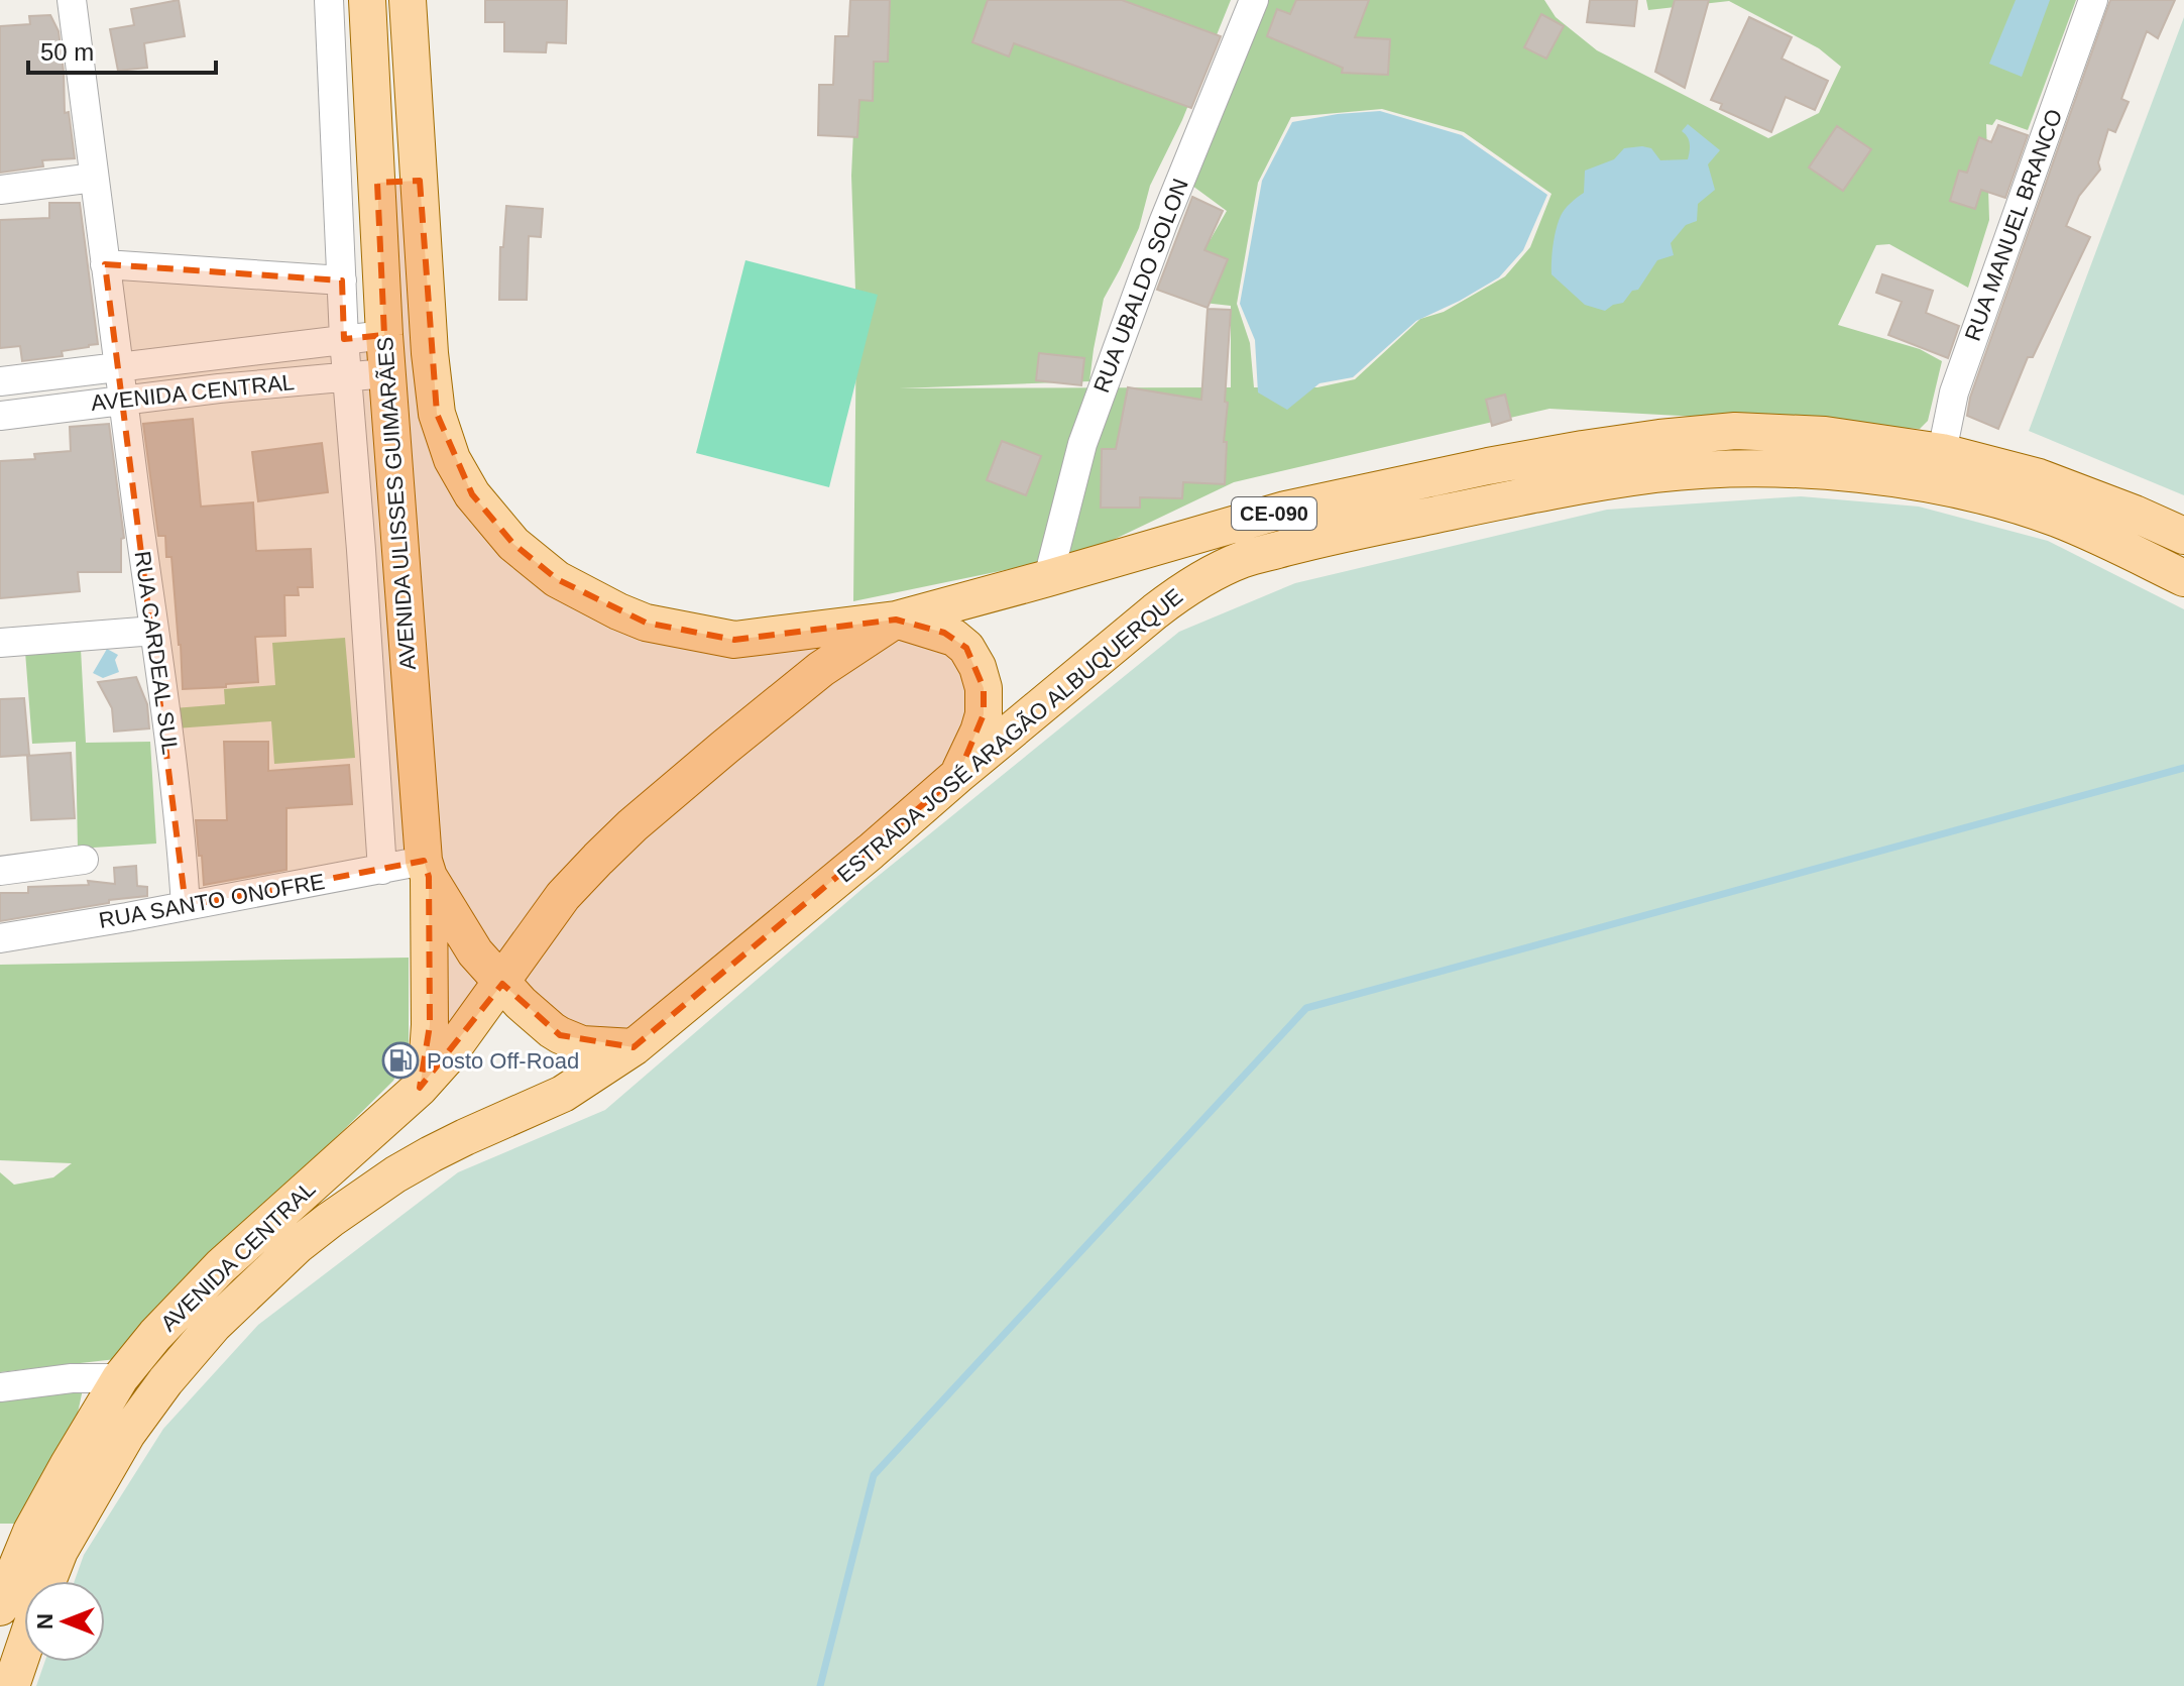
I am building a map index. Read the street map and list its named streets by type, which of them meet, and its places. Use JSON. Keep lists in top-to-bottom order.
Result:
{
  "streets": {
    "main road": [
      "AVENIDA CENTRAL",
      "AVENIDA ULISSES GUIMARÃES",
      "CE-090",
      "ESTRADA JOSÉ ARAGÃO ALBUQUERQUE"
    ],
    "street": [
      "RUA MANUEL BRANCO",
      "RUA UBALDO SOLON",
      "RUA CARDEAL SUL",
      "RUA SANTO ONOFRE"
    ]
  },
  "crossings": [
    ["RUA MANUEL BRANCO", "CE-090"],
    ["RUA UBALDO SOLON", "CE-090"],
    ["AVENIDA CENTRAL", "AVENIDA ULISSES GUIMARÃES"],
    ["AVENIDA CENTRAL", "CE-090"],
    ["AVENIDA CENTRAL", "RUA CARDEAL SUL"],
    ["AVENIDA CENTRAL", "ESTRADA JOSÉ ARAGÃO ALBUQUERQUE"],
    ["AVENIDA ULISSES GUIMARÃES", "CE-090"],
    ["AVENIDA ULISSES GUIMARÃES", "ESTRADA JOSÉ ARAGÃO ALBUQUERQUE"],
    ["AVENIDA ULISSES GUIMARÃES", "RUA SANTO ONOFRE"],
    ["RUA CARDEAL SUL", "RUA SANTO ONOFRE"]
  ],
  "places": {
    "fuel station": ["Posto Off-Road"]
  },
  "scale_bar": "50 m",
  "north": "left"
}
